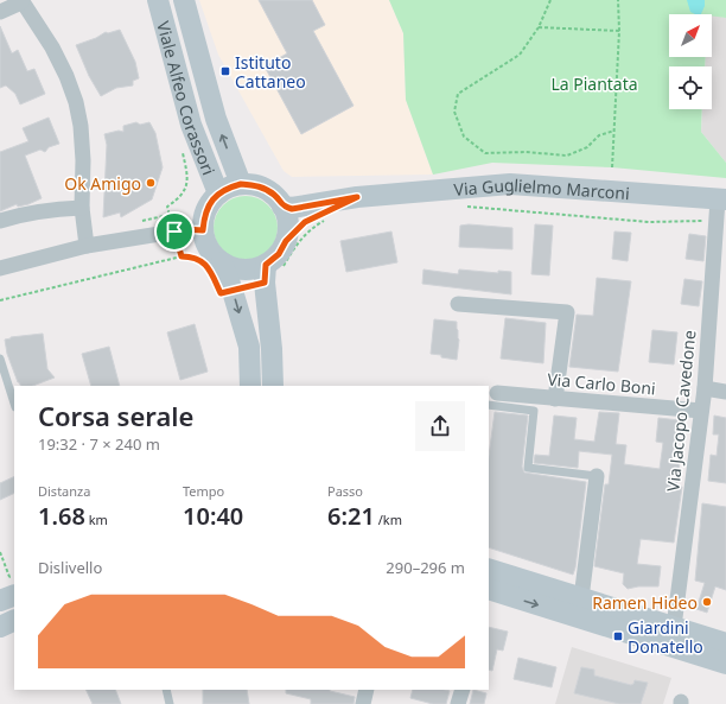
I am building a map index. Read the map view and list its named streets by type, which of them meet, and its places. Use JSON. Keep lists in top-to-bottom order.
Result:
{
  "streets": {
    "street": [
      "Viale Alfeo Corassori",
      "Via Guglielmo Marconi",
      "Via Carlo Boni",
      "Via Jacopo Cavedone"
    ]
  },
  "crossings": [
    ["Viale Alfeo Corassori", "Via Guglielmo Marconi"],
    ["Via Guglielmo Marconi", "Via Jacopo Cavedone"],
    ["Via Carlo Boni", "Via Jacopo Cavedone"]
  ],
  "parks": ["La Piantata"],
  "places": {
    "transit": ["Istituto Cattaneo", "Giardini Donatello"],
    "other": ["Ok Amigo", "Ramen Hideo"]
  },
  "north": "top right",
  "page": {
    "heading": ["Corsa serale", "19:32 · 7 × 240 m"],
    "stats": [
      ["Distanza", "1.68 km"],
      ["Tempo", "10:40"],
      ["Passo", "6:21 /km"]
    ],
    "chart": ["Dislivello", "290–296 m"]
  }
}
